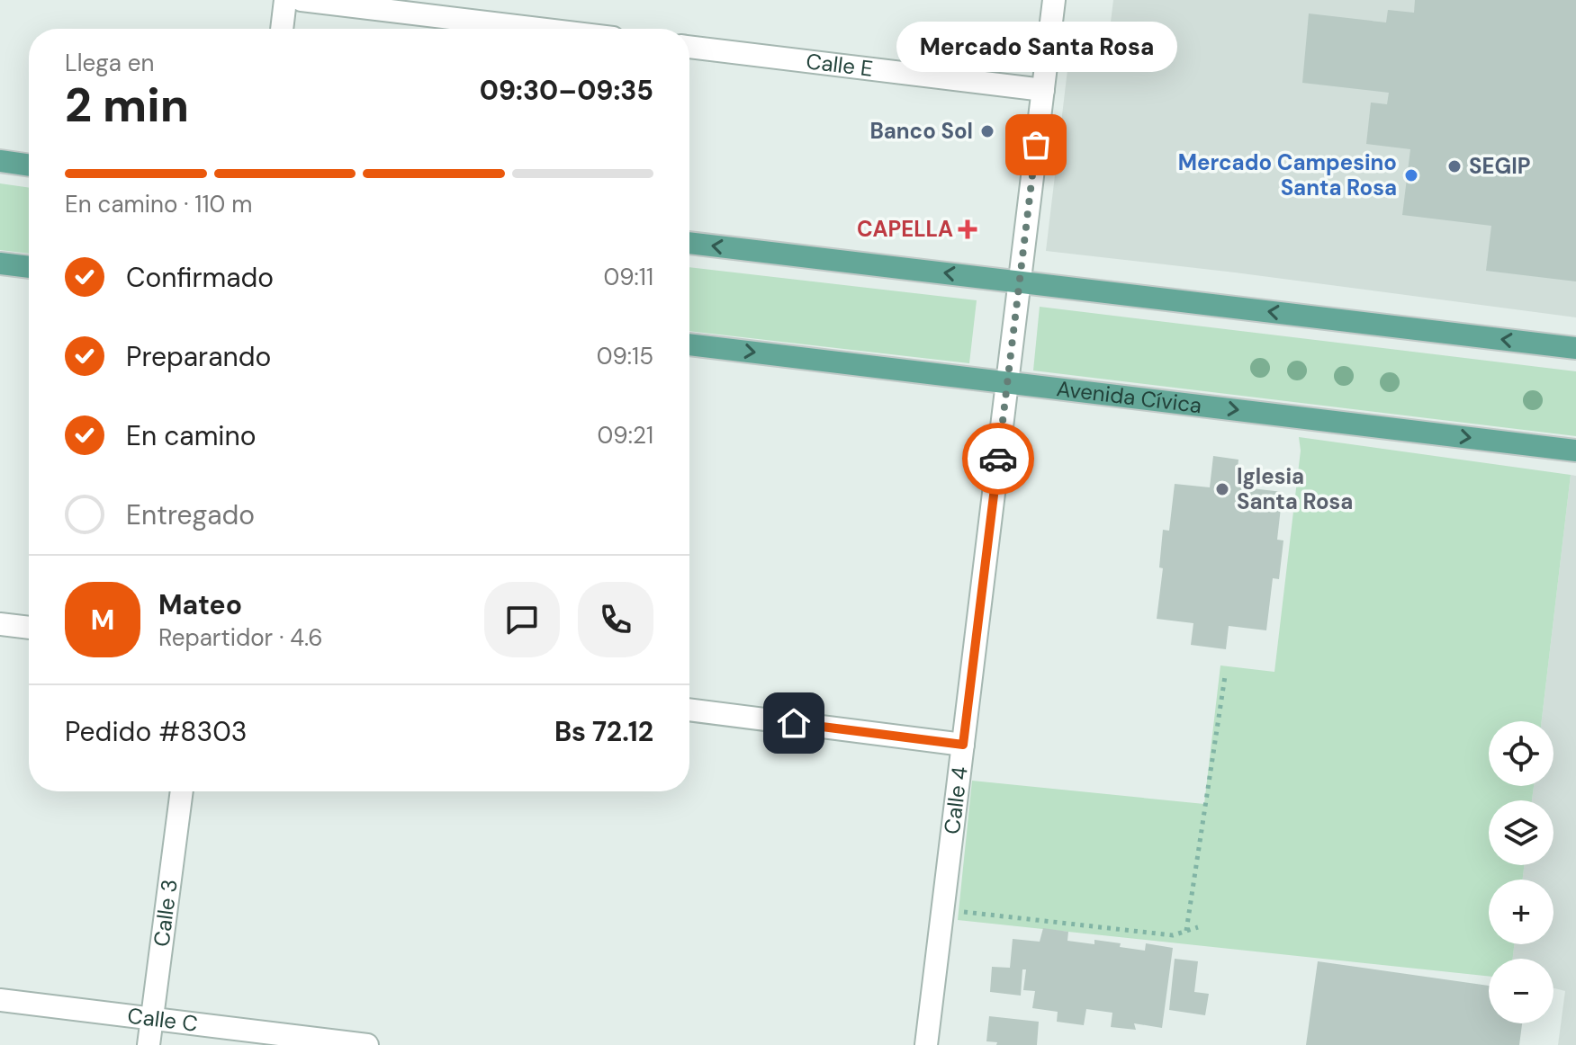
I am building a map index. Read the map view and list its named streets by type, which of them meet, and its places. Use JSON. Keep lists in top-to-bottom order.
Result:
{
  "streets": {
    "main road": ["Avenida Cívica"],
    "street": [
      "Calle E",
      "Calle 4",
      "Calle 3",
      "Calle C"
    ]
  },
  "crossings": [
    ["Calle E", "Calle 4"],
    ["Avenida Cívica", "Calle 4"],
    ["Calle 3", "Calle C"]
  ],
  "places": {
    "other": [
      "Banco Sol",
      "Mercado Santa Rosa",
      "SEGIP",
      "Mercado Campesino Santa Rosa",
      "Iglesia Santa Rosa"
    ],
    "health": ["CAPELLA"]
  },
  "page": {
    "bubble": "Mercado Santa Rosa",
    "heading": ["2 min", "Llega en", "09:30–09:35"],
    "panel": [
      "Mateo",
      "Repartidor · 4.6",
      "Pedido #8303",
      "Bs 72.12"
    ],
    "bar": "En camino · 110 m",
    "list": [
      ["Confirmado", "09:11"],
      ["Preparando", "09:15"],
      ["En camino", "09:21"],
      "Entregado"
    ],
    "round": "M",
    "map_buttons": ["+", "−"]
  }
}
